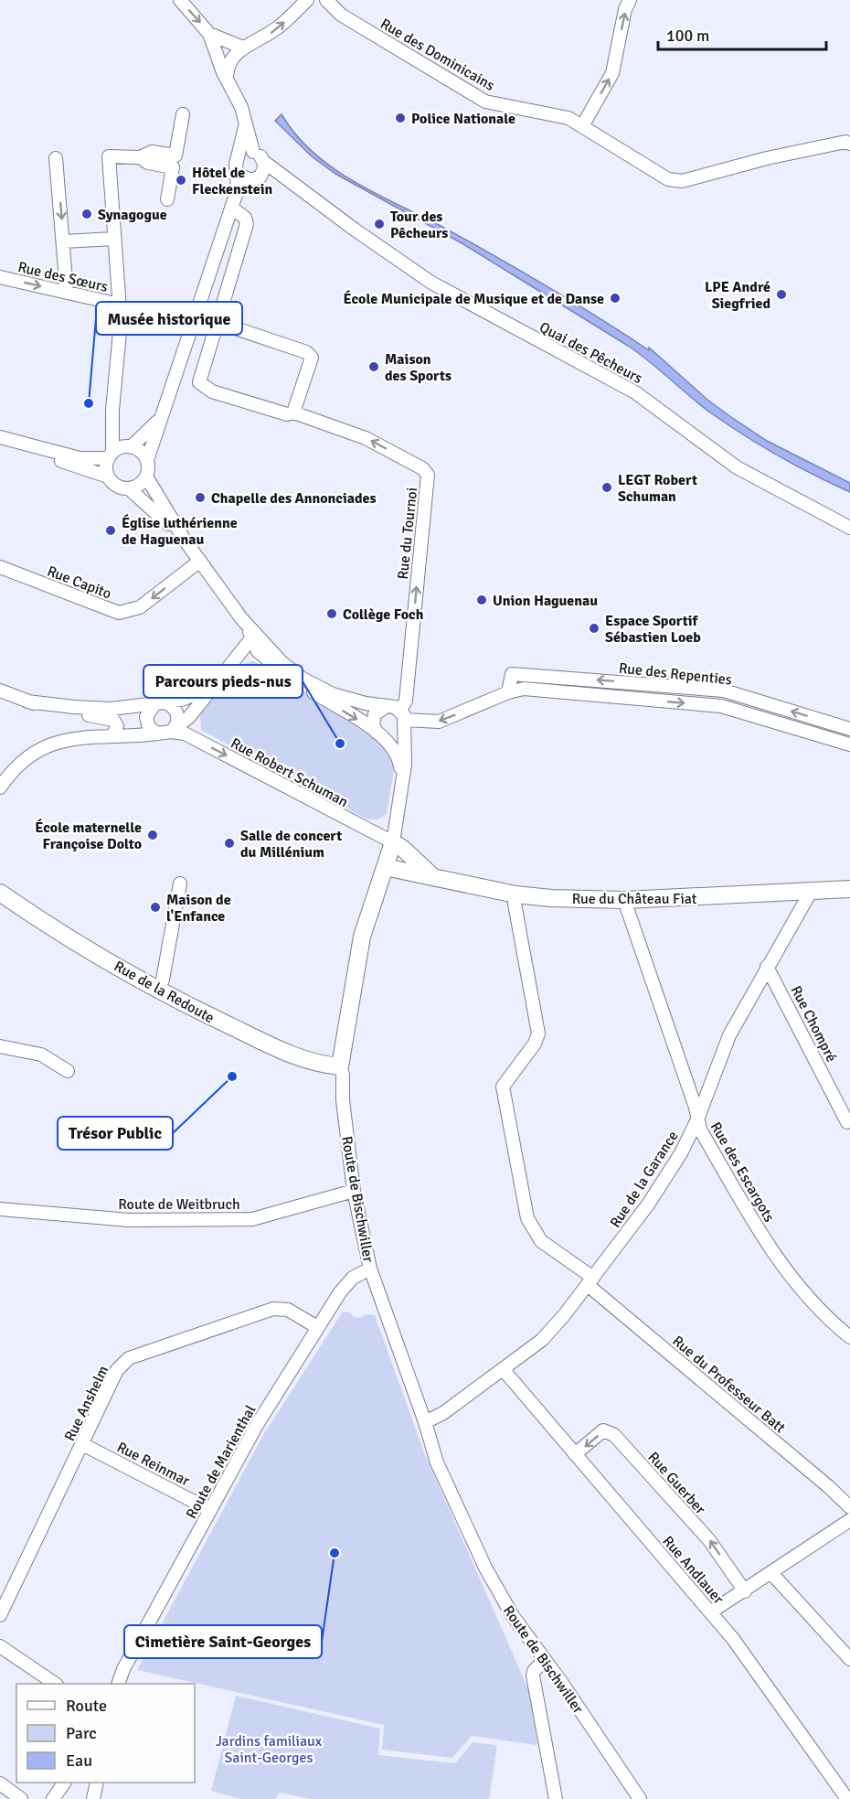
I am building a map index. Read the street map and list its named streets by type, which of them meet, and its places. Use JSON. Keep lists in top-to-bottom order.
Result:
{
  "streets": {
    "main road": ["Rue du Château Fiat", "Rue de la Redoute", "Route de Bischwiller"],
    "street": [
      "Rue des Dominicains",
      "Rue des Sœurs",
      "Quai des Pêcheurs",
      "Rue du Tournoi",
      "Rue Capito",
      "Rue des Repenties",
      "Rue Robert Schuman",
      "Rue Chompré",
      "Rue des Escargots",
      "Rue de la Garance",
      "Route de Weitbruch",
      "Rue du Professeur Batt",
      "Rue Anshelm",
      "Route de Marienthal",
      "Rue Reinmar",
      "Rue Guerber",
      "Rue Andlauer"
    ]
  },
  "crossings": [
    ["Rue du Tournoi", "Rue des Repenties"],
    ["Rue du Tournoi", "Rue Robert Schuman"],
    ["Rue du Tournoi", "Route de Bischwiller"],
    ["Rue Robert Schuman", "Route de Bischwiller"],
    ["Rue du Château Fiat", "Rue des Escargots"],
    ["Rue du Château Fiat", "Rue de la Garance"],
    ["Rue du Château Fiat", "Route de Bischwiller"],
    ["Rue du Château Fiat", "Rue du Professeur Batt"],
    ["Rue de la Redoute", "Route de Bischwiller"],
    ["Rue Chompré", "Rue de la Garance"],
    ["Rue des Escargots", "Rue de la Garance"],
    ["Rue de la Garance", "Route de Bischwiller"],
    ["Rue de la Garance", "Rue du Professeur Batt"],
    ["Rue de la Garance", "Rue Andlauer"],
    ["Route de Bischwiller", "Route de Weitbruch"],
    ["Route de Bischwiller", "Route de Marienthal"],
    ["Rue Anshelm", "Route de Marienthal"],
    ["Rue Anshelm", "Rue Reinmar"],
    ["Route de Marienthal", "Rue Reinmar"],
    ["Rue Guerber", "Rue Andlauer"]
  ],
  "one_way": ["Rue des Sœurs", "Rue du Tournoi", "Rue Guerber"],
  "parks": ["Jardins familiaux Saint-Georges"],
  "places": [
    "Police Nationale",
    "Hôtel de Fleckenstein",
    "Synagogue",
    "Tour des Pêcheurs",
    "LPE André Siegfried",
    "École Municipale de Musique et de Danse",
    "Maison des Sports",
    "Musée historique",
    "LEGT Robert Schuman",
    "Chapelle des Annonciades",
    "Église luthérienne de Haguenau",
    "Union Haguenau",
    "Collège Foch",
    "Espace Sportif Sébastien Loeb",
    "Parcours pieds-nus",
    "École maternelle Françoise Dolto",
    "Salle de concert du Millénium",
    "Maison de l'Enfance",
    "Trésor Public",
    "Cimetière Saint-Georges"
  ],
  "legend": ["Route", "Parc", "Eau"],
  "scale_bar": "100 m"
}
